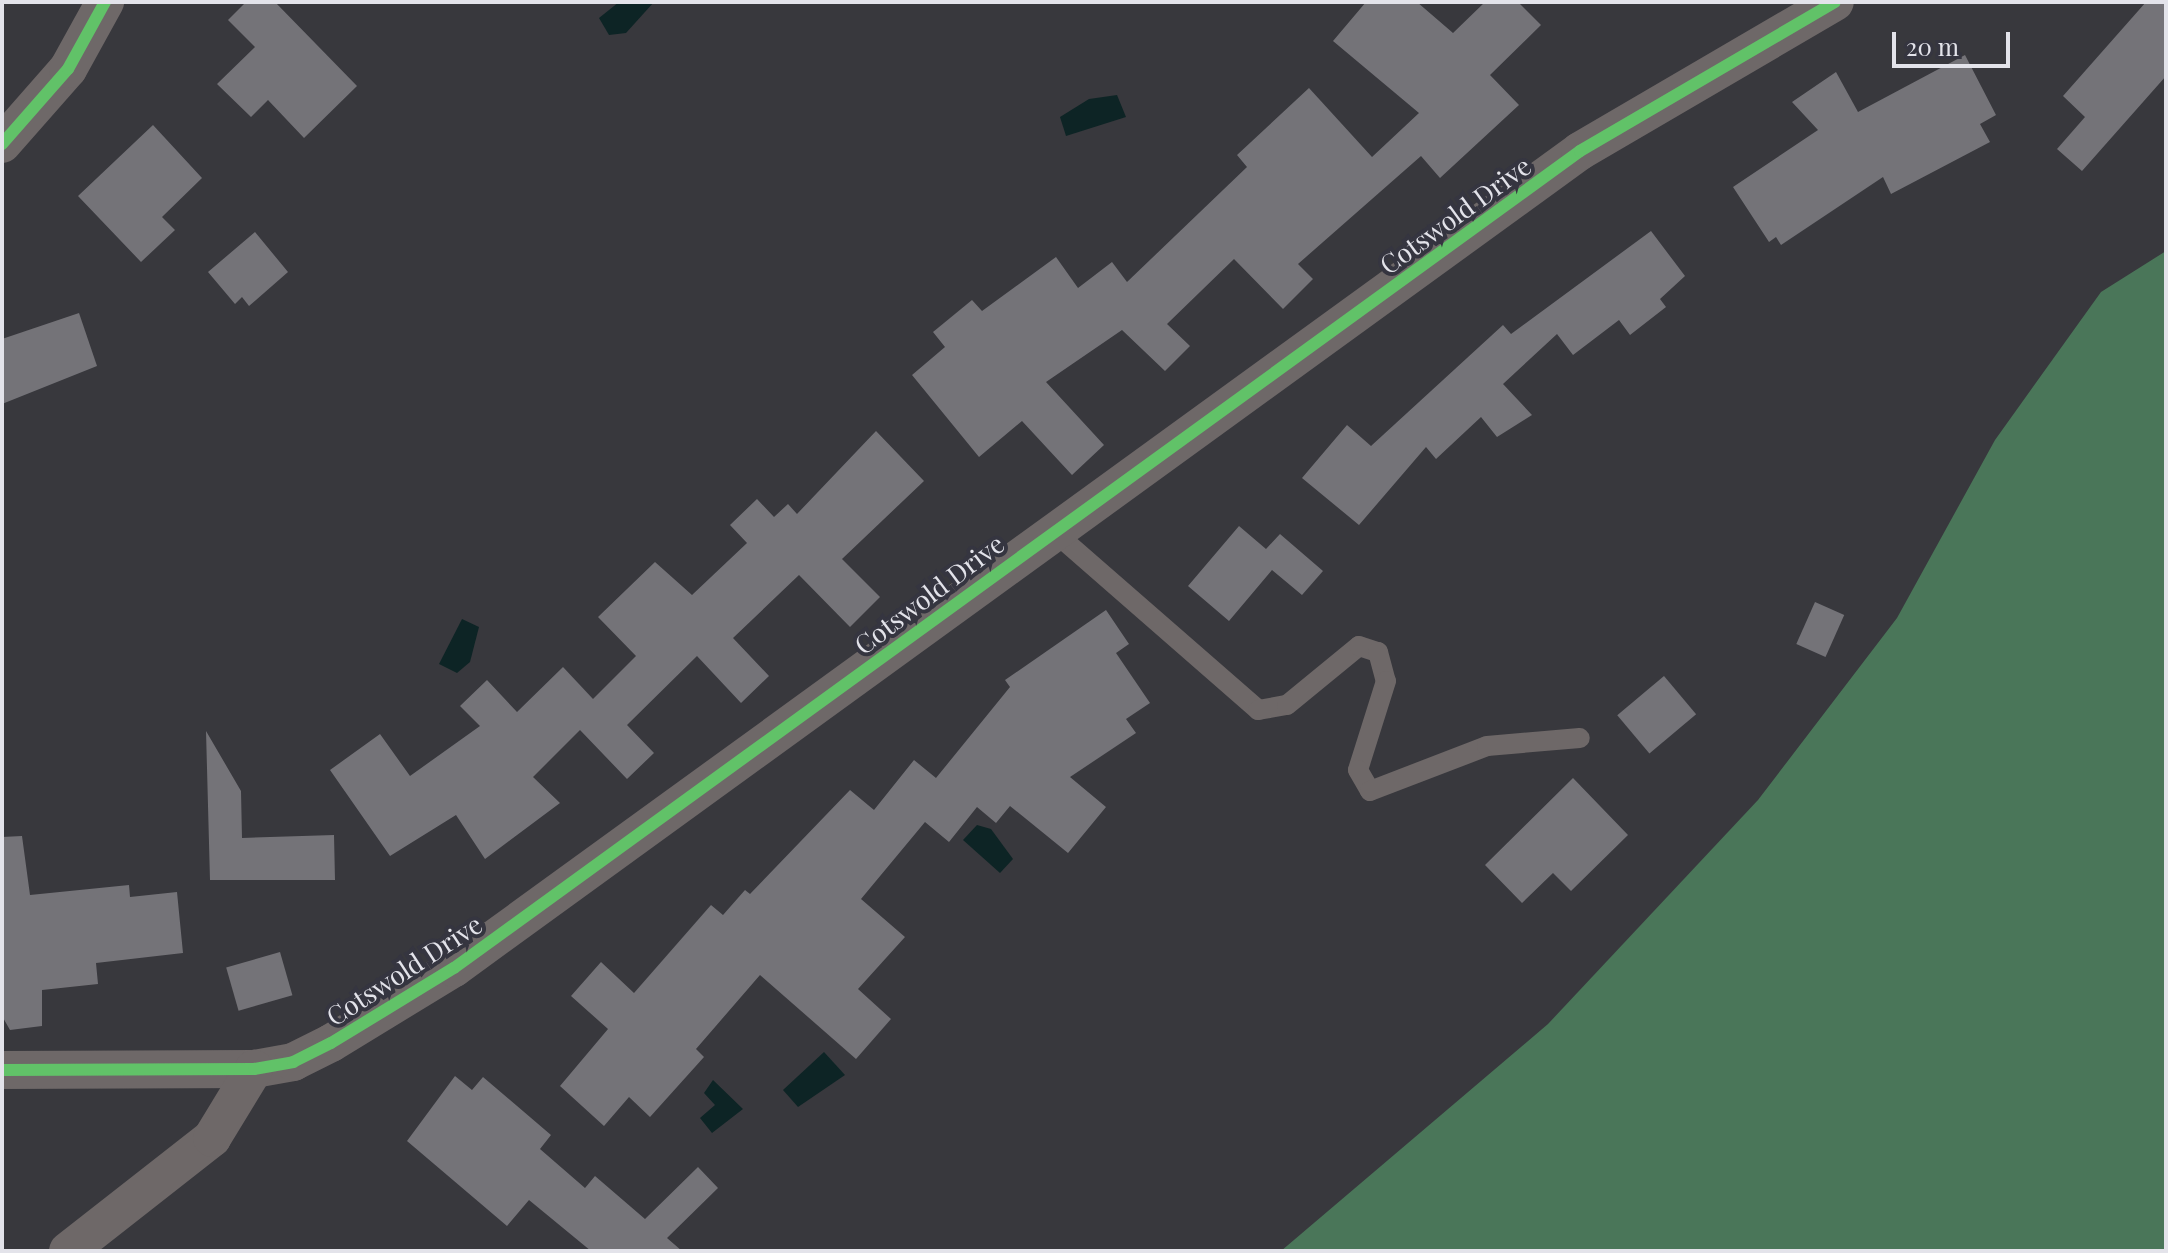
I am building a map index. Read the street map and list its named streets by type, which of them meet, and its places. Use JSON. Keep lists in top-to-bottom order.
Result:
{
  "streets": {
    "street": ["Cotswold Drive"]
  },
  "scale_bar": "20 m"
}
